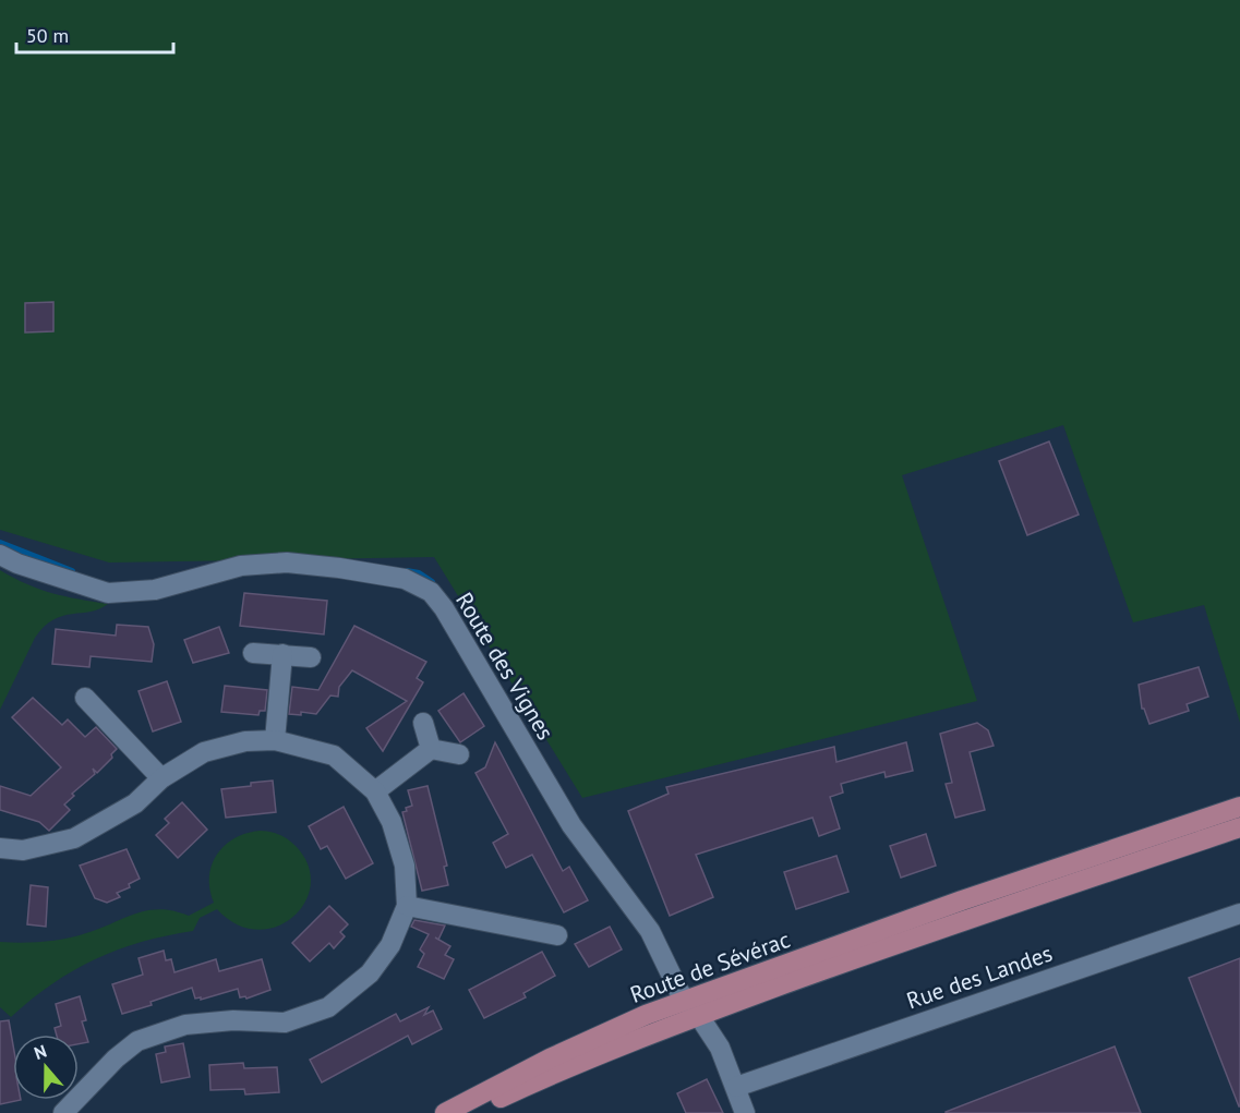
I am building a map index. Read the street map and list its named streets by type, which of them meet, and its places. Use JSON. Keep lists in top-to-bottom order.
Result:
{
  "streets": {
    "main road": ["Route de Sévérac"],
    "street": ["Route des Vignes", "Rue des Landes"]
  },
  "crossings": [
    ["Route des Vignes", "Route de Sévérac"],
    ["Route des Vignes", "Rue des Landes"]
  ],
  "scale_bar": "50 m",
  "north": "top"
}
